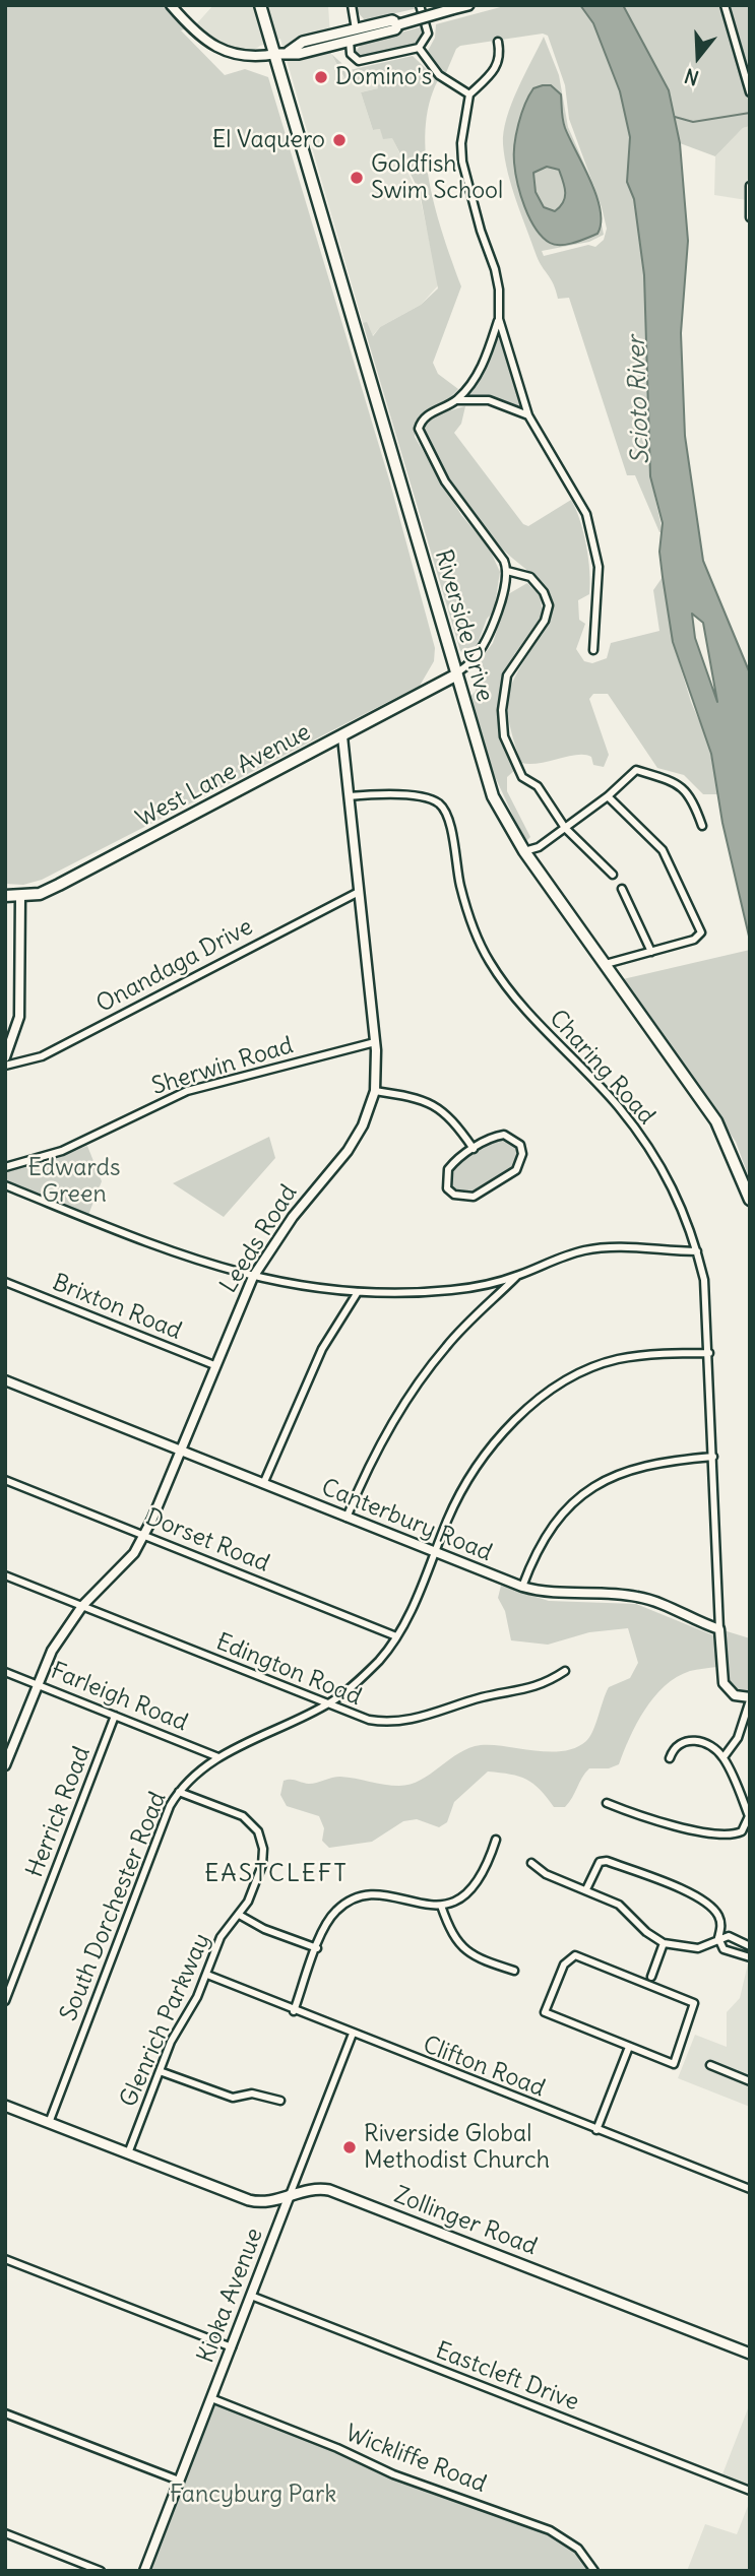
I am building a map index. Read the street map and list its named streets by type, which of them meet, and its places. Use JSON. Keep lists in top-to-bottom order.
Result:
{
  "streets": {
    "main road": ["Riverside Drive", "West Lane Avenue", "Zollinger Road"],
    "street": [
      "Onandaga Drive",
      "Sherwin Road",
      "Charing Road",
      "Leeds Road",
      "Brixton Road",
      "Canterbury Road",
      "Dorset Road",
      "Edington Road",
      "Farleigh Road",
      "Herrick Road",
      "South Dorchester Road",
      "Glenrich Parkway",
      "Clifton Road",
      "Kioka Avenue",
      "Eastcleft Drive",
      "Wickliffe Road"
    ]
  },
  "crossings": [
    ["Riverside Drive", "West Lane Avenue"],
    ["West Lane Avenue", "Leeds Road"],
    ["Onandaga Drive", "Leeds Road"],
    ["Sherwin Road", "Leeds Road"],
    ["Charing Road", "Leeds Road"],
    ["Charing Road", "Canterbury Road"],
    ["Charing Road", "South Dorchester Road"],
    ["Leeds Road", "Brixton Road"],
    ["Leeds Road", "Canterbury Road"],
    ["Leeds Road", "Dorset Road"],
    ["Leeds Road", "Edington Road"],
    ["Leeds Road", "Farleigh Road"],
    ["Canterbury Road", "South Dorchester Road"],
    ["Dorset Road", "South Dorchester Road"],
    ["Edington Road", "South Dorchester Road"],
    ["Farleigh Road", "Herrick Road"],
    ["Farleigh Road", "South Dorchester Road"],
    ["South Dorchester Road", "Glenrich Parkway"],
    ["South Dorchester Road", "Zollinger Road"],
    ["Glenrich Parkway", "Clifton Road"],
    ["Glenrich Parkway", "Zollinger Road"],
    ["Clifton Road", "Kioka Avenue"],
    ["Zollinger Road", "Kioka Avenue"],
    ["Kioka Avenue", "Eastcleft Drive"],
    ["Kioka Avenue", "Wickliffe Road"]
  ],
  "districts": ["EASTCLEFT"],
  "water": ["Scioto River"],
  "parks": ["Edwards Green", "Fancyburg Park"],
  "places": [
    "Domino's",
    "El Vaquero",
    "Goldfish Swim School",
    "Riverside Global Methodist Church"
  ],
  "north": "bottom"
}
